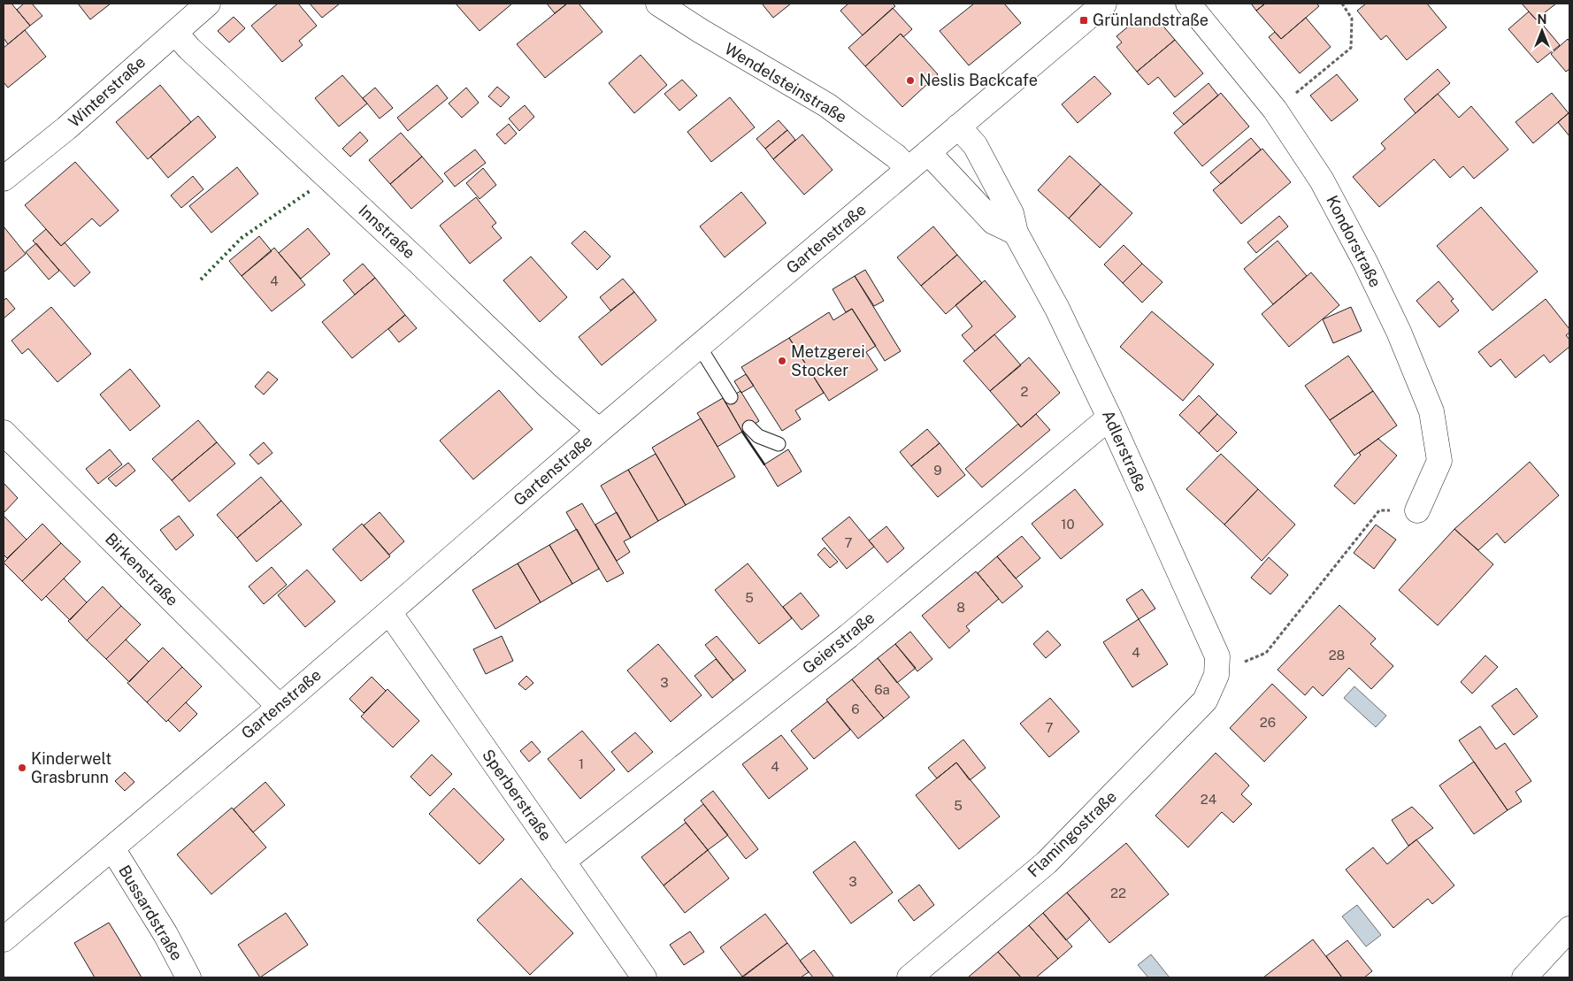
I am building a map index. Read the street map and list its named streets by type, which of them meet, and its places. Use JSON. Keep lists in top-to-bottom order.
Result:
{
  "streets": {
    "street": [
      "Wendelsteinstraße",
      "Winterstraße",
      "Innstraße",
      "Gartenstraße",
      "Kondorstraße",
      "Adlerstraße",
      "Birkenstraße",
      "Geierstraße",
      "Sperberstraße",
      "Flamingostraße",
      "Bussardstraße"
    ]
  },
  "crossings": [
    ["Wendelsteinstraße", "Gartenstraße"],
    ["Winterstraße", "Innstraße"],
    ["Innstraße", "Gartenstraße"],
    ["Gartenstraße", "Adlerstraße"],
    ["Gartenstraße", "Birkenstraße"],
    ["Gartenstraße", "Sperberstraße"],
    ["Gartenstraße", "Bussardstraße"],
    ["Adlerstraße", "Geierstraße"],
    ["Adlerstraße", "Flamingostraße"],
    ["Geierstraße", "Sperberstraße"]
  ],
  "places": {
    "transit": ["Grünlandstraße"],
    "other": ["Neslis Backcafe", "Metzgerei Stocker", "Kinderwelt Grasbrunn"]
  },
  "house_numbers": [
    "4",
    "2",
    "9",
    "10",
    "7",
    "5",
    "8",
    "4",
    "28",
    "3",
    "6a",
    "6",
    "26",
    "7",
    "1",
    "4",
    "24",
    "5",
    "3",
    "22"
  ],
  "north": "top"
}
